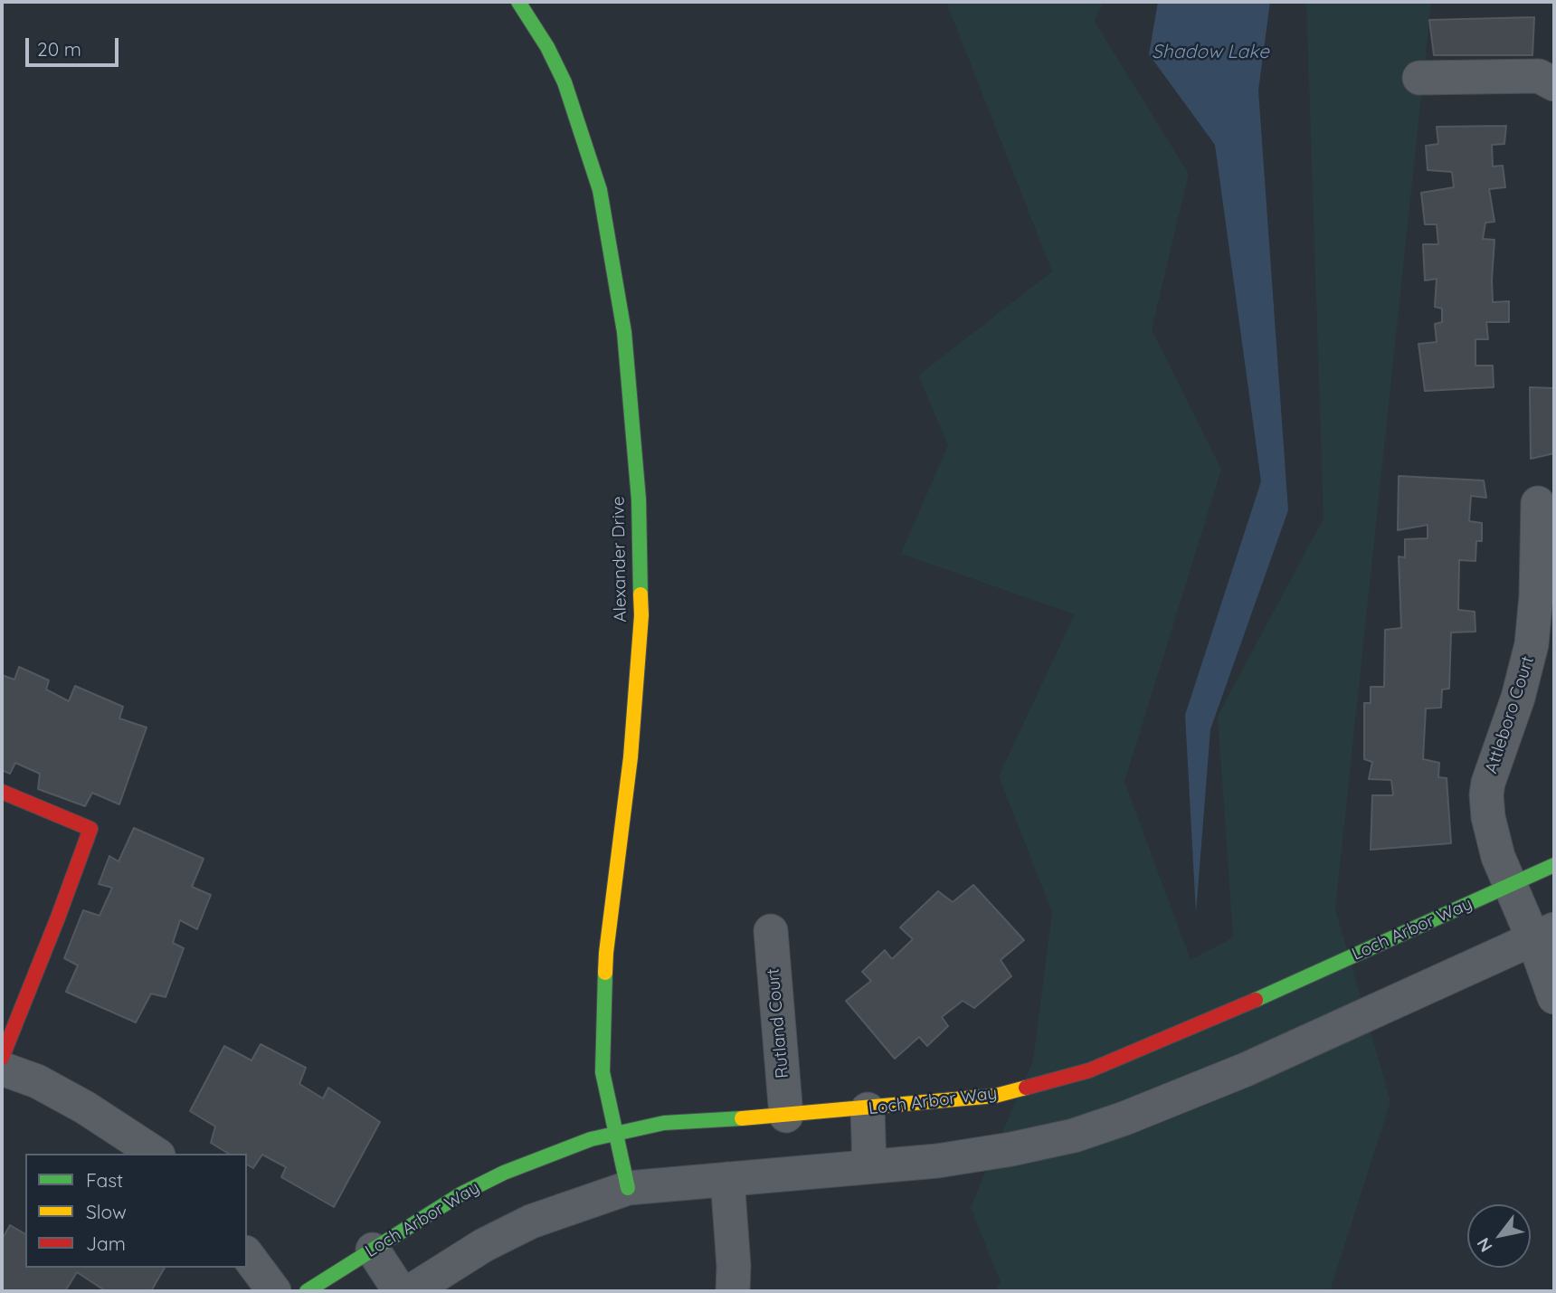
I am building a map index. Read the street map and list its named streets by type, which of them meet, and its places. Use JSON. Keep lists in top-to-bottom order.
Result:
{
  "streets": {
    "street": [
      "Alexander Drive",
      "Attleboro Court",
      "Loch Arbor Way",
      "Rutland Court"
    ]
  },
  "crossings": [
    ["Alexander Drive", "Loch Arbor Way"],
    ["Attleboro Court", "Loch Arbor Way"],
    ["Loch Arbor Way", "Rutland Court"]
  ],
  "water": ["Shadow Lake"],
  "legend": ["Fast", "Slow", "Jam"],
  "scale_bar": "20 m",
  "north": "bottom left"
}
